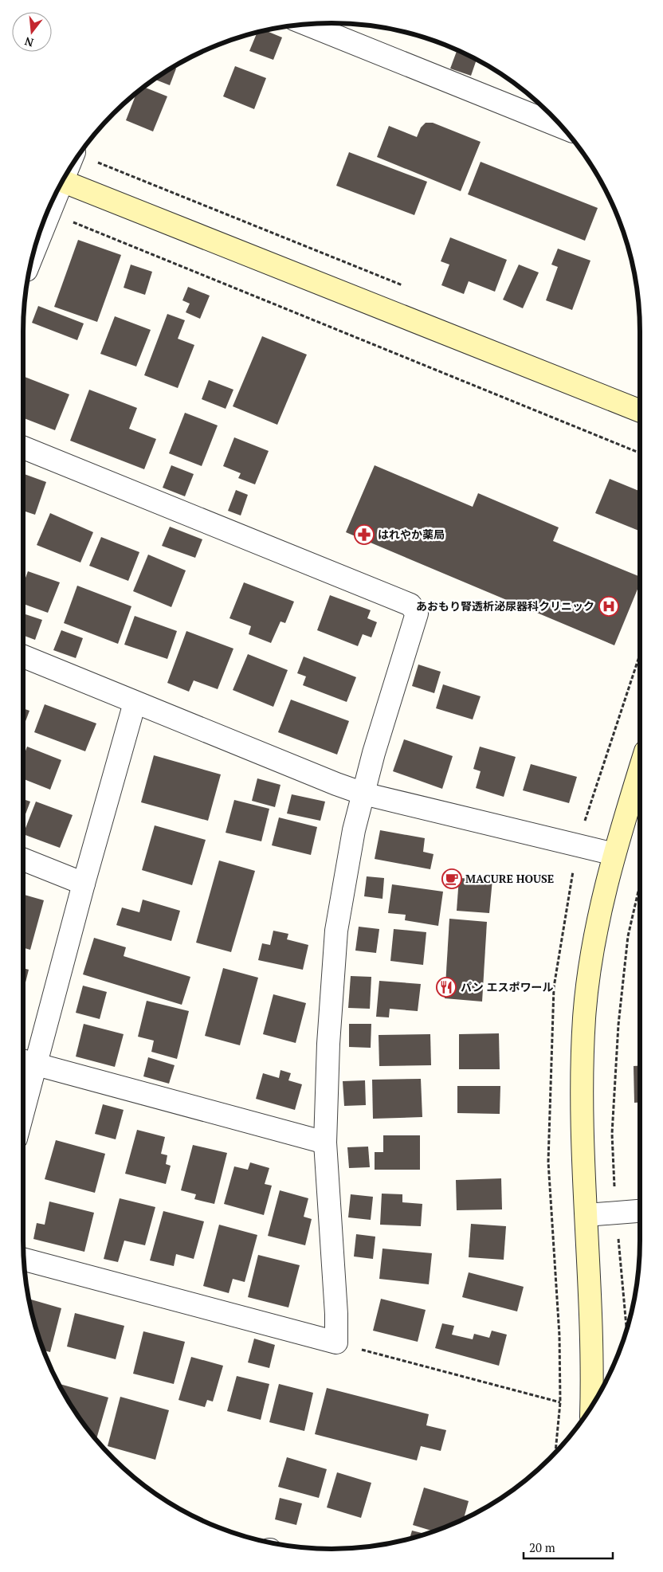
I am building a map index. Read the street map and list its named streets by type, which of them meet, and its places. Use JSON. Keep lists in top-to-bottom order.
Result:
{
  "places": {
    "pharmacy": ["はれやか薬局"],
    "hospital": ["あおもり腎透析泌尿器科クリニック"],
    "cafe": ["MACURE HOUSE"],
    "restaurant": ["パン エスポワール"]
  },
  "scale_bar": "20 m",
  "north": "bottom"
}
